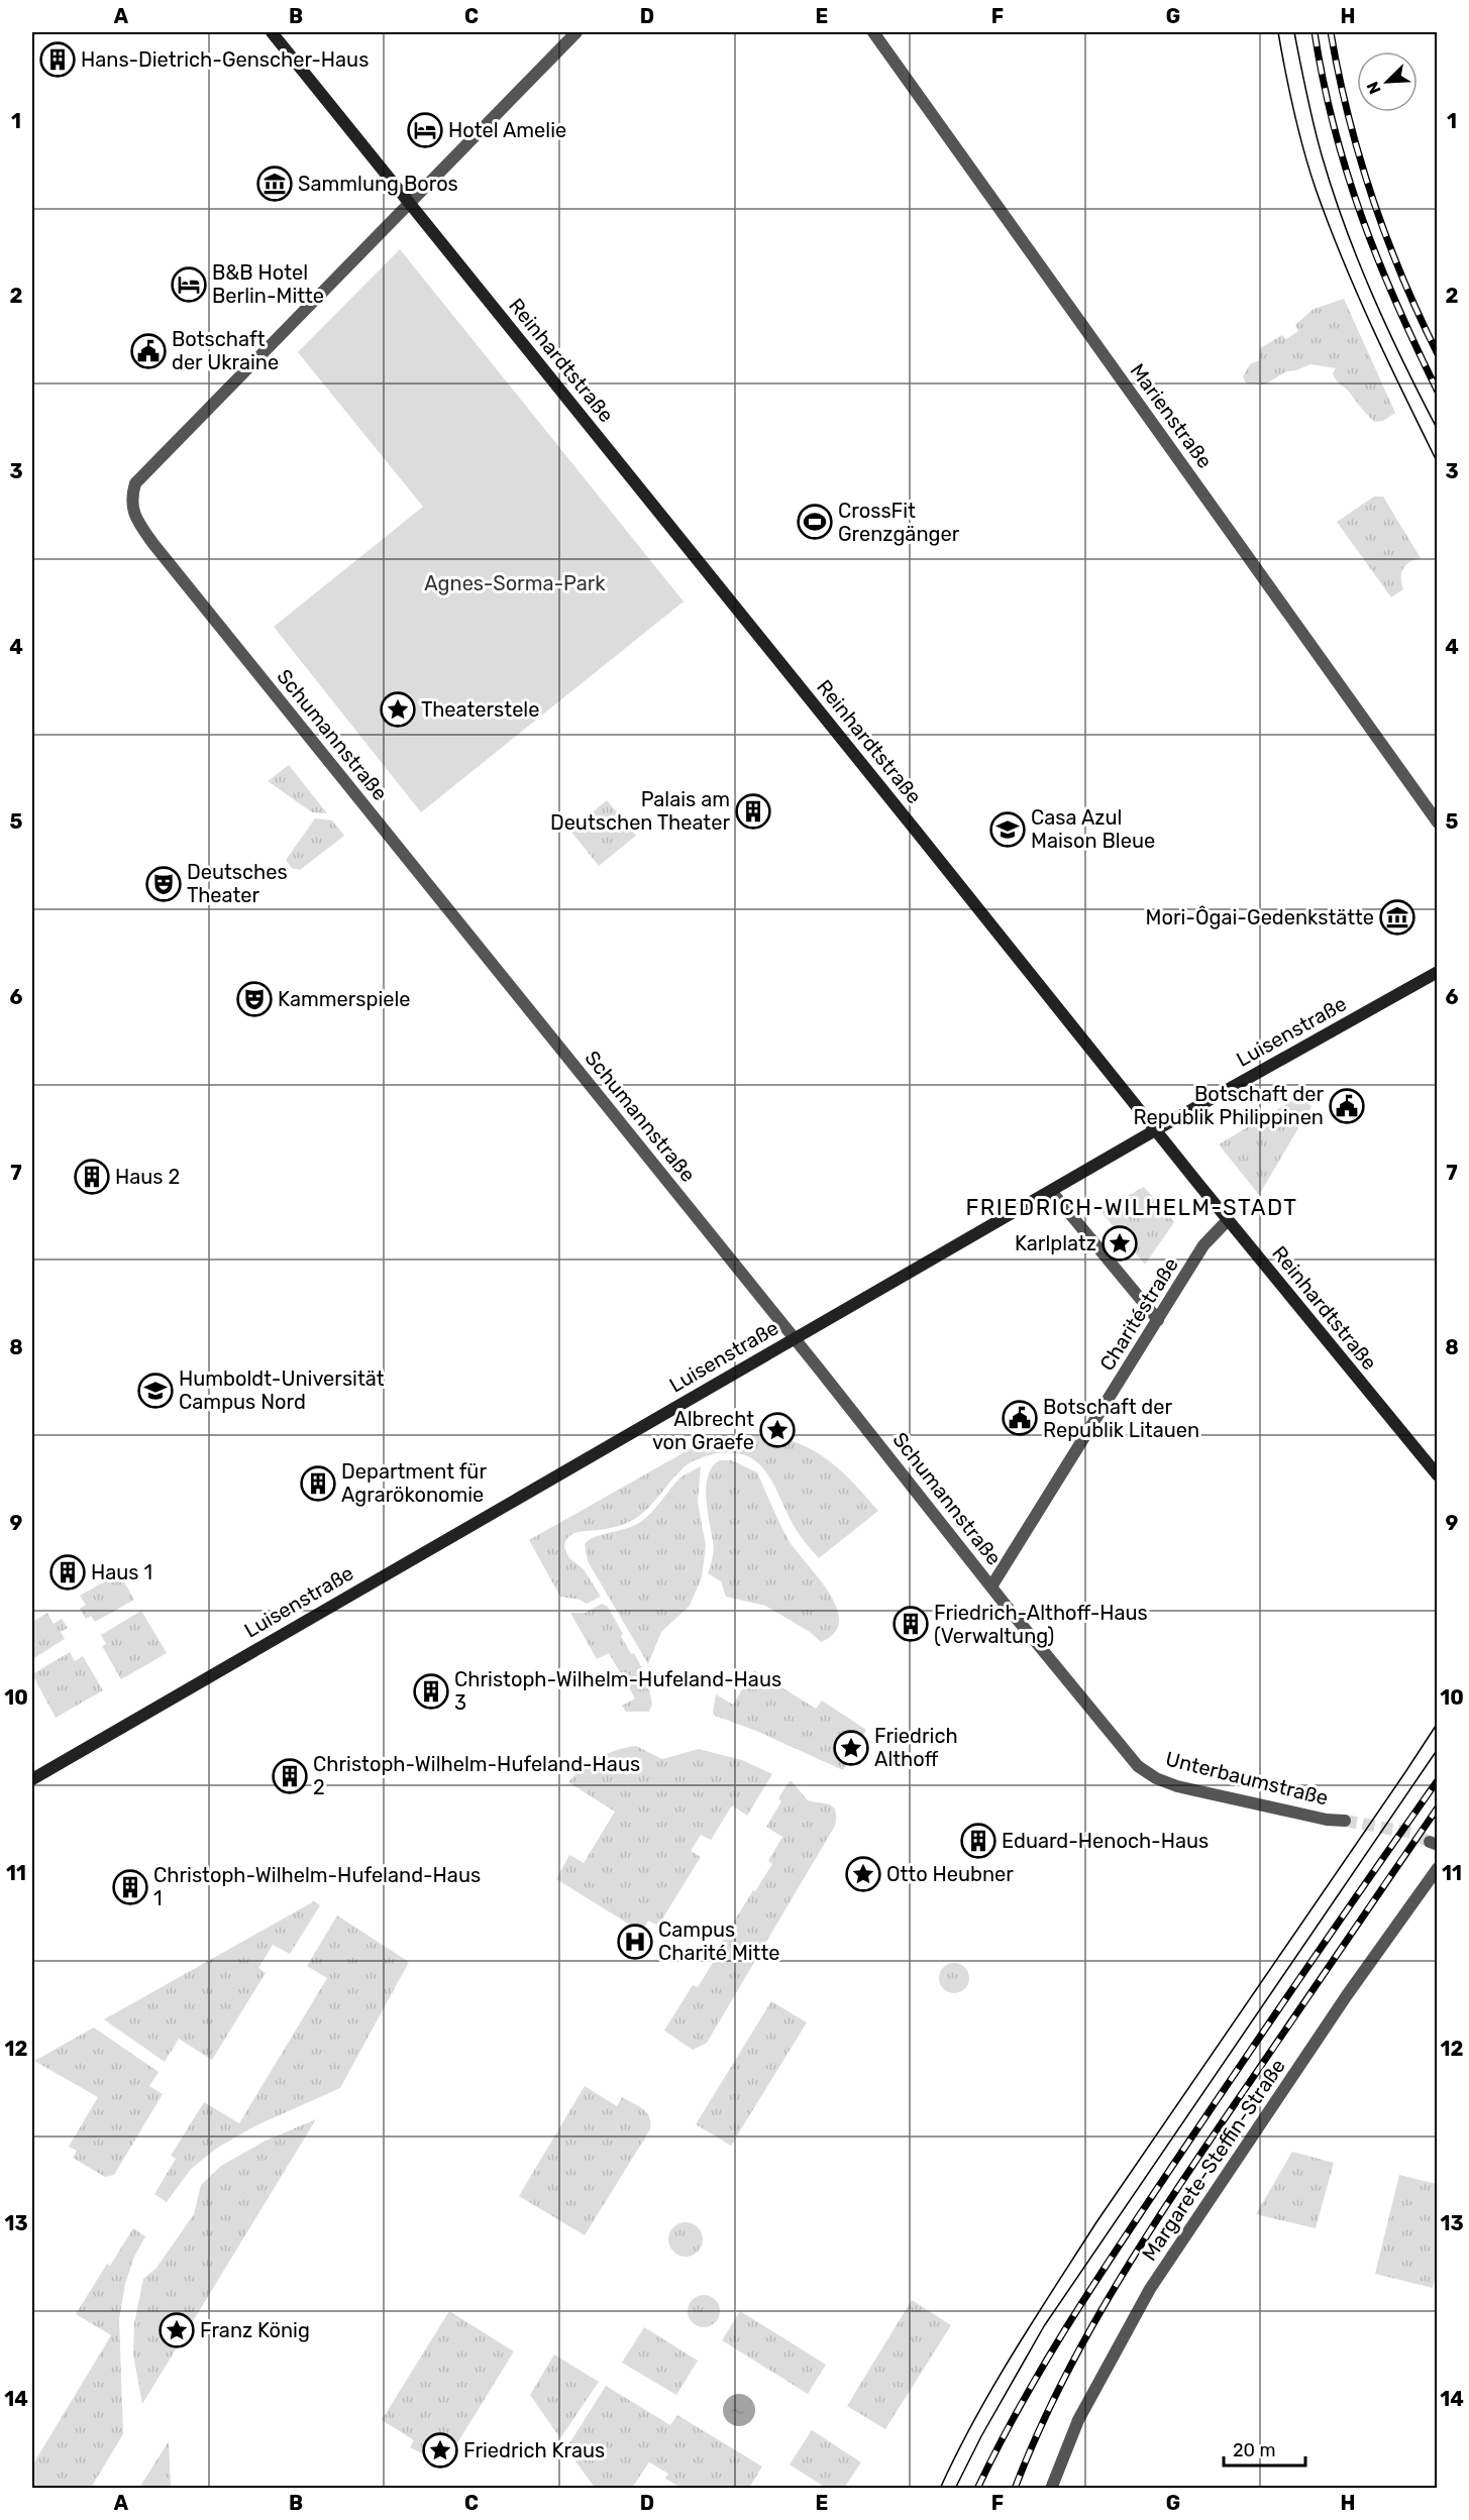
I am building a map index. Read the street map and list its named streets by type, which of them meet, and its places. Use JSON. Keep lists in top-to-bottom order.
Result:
{
  "streets": {
    "street": [
      "Reinhardtstraße",
      "Marienstraße",
      "Schumannstraße",
      "Luisenstraße",
      "Charitéstraße",
      "Unterbaumstraße",
      "Margarete-Steffin-Straße"
    ]
  },
  "crossings": [
    ["Reinhardtstraße", "Schumannstraße"],
    ["Reinhardtstraße", "Luisenstraße"],
    ["Reinhardtstraße", "Charitéstraße"],
    ["Schumannstraße", "Luisenstraße"],
    ["Schumannstraße", "Charitéstraße"],
    ["Schumannstraße", "Unterbaumstraße"]
  ],
  "districts": ["FRIEDRICH-WILHELM-STADT"],
  "parks": ["Agnes-Sorma-Park"],
  "places": {
    "building": [
      "Hans-Dietrich-Genscher-Haus",
      "Palais am Deutschen Theater",
      "Haus 2",
      "Department für Agrarökonomie",
      "Haus 1",
      "Friedrich-Althoff-Haus (Verwaltung)",
      "Christoph-Wilhelm-Hufeland-Haus 3",
      "Christoph-Wilhelm-Hufeland-Haus 2",
      "Eduard-Henoch-Haus",
      "Christoph-Wilhelm-Hufeland-Haus 1"
    ],
    "hotel": ["Hotel Amelie", "B&B Hotel Berlin-Mitte"],
    "museum": ["Sammlung Boros", "Mori-Ôgai-Gedenkstätte"],
    "public building": ["Botschaft der Ukraine", "Botschaft der Republik Philippinen", "Botschaft der Republik Litauen"],
    "sports": ["CrossFit Grenzgänger"],
    "place": [
      "Theaterstele",
      "Karlplatz",
      "Albrecht von Graefe",
      "Friedrich Althoff",
      "Otto Heubner",
      "Franz König",
      "Friedrich Kraus"
    ],
    "school or university": ["Casa Azul Maison Bleue", "Humboldt-Universität Campus Nord"],
    "theatre": ["Deutsches Theater", "Kammerspiele"],
    "hospital": ["Campus Charité Mitte"]
  },
  "scale_bar": "20 m",
  "north": "bottom left",
  "grid": {
    "columns": [
      "A",
      "B",
      "C",
      "D",
      "E",
      "F",
      "G",
      "H"
    ],
    "rows": [
      "1",
      "2",
      "3",
      "4",
      "5",
      "6",
      "7",
      "8",
      "9",
      "10",
      "11",
      "12",
      "13",
      "14"
    ]
  }
}
